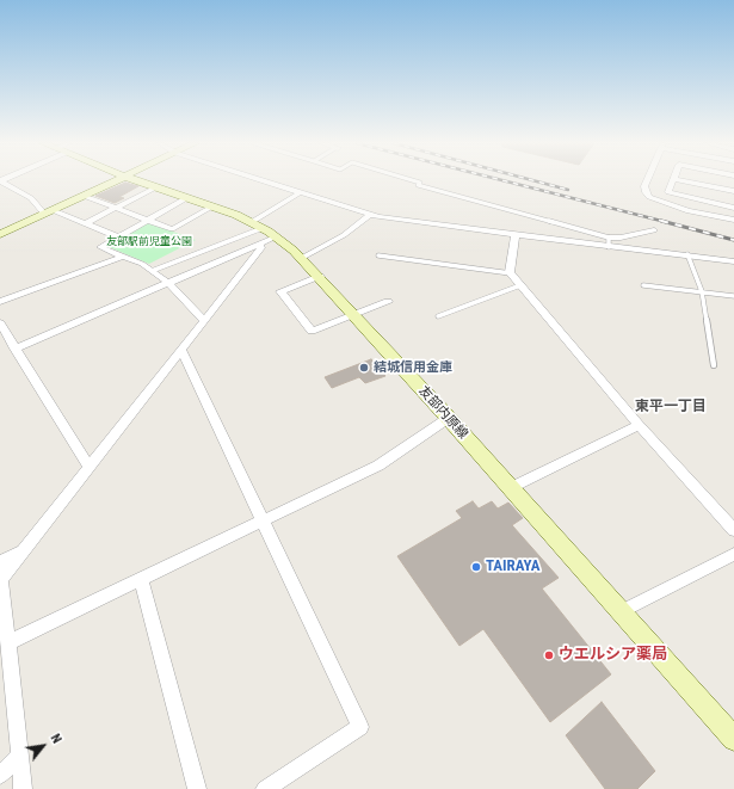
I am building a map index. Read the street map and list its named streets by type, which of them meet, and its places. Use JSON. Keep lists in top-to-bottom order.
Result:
{
  "streets": {
    "main road": ["友部内原線"]
  },
  "districts": ["東平一丁目"],
  "parks": ["友部駅前児童公園"],
  "places": ["結城信用金庫", "TAIRAYA", "ウエルシア薬局"],
  "north": "top right"
}
